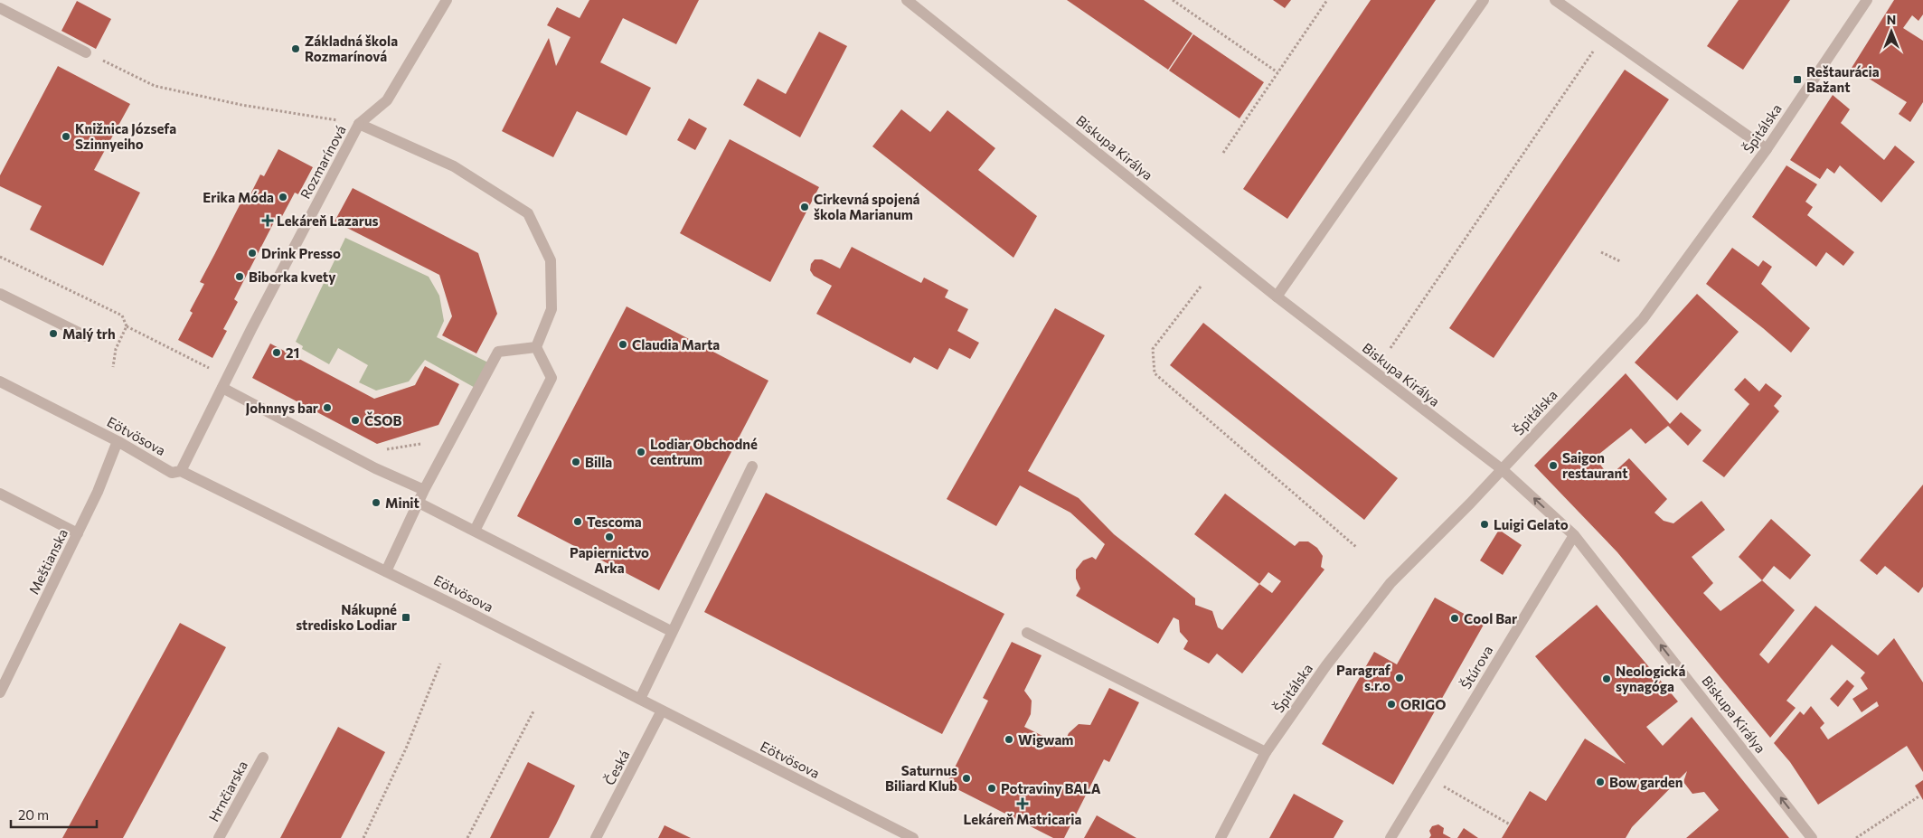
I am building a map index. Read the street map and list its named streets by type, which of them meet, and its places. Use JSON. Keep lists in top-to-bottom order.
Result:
{
  "streets": {
    "street": [
      "Špitálska",
      "Biskupa Királya",
      "Rozmarínová",
      "Eötvösova",
      "Meštianska",
      "Štúrova",
      "Česká",
      "Hrnčiarska"
    ]
  },
  "crossings": [
    ["Špitálska", "Biskupa Királya"],
    ["Biskupa Királya", "Štúrova"],
    ["Rozmarínová", "Eötvösova"],
    ["Eötvösova", "Meštianska"],
    ["Eötvösova", "Česká"]
  ],
  "one_way": ["Biskupa Királya"],
  "places": {
    "other": [
      "Základná škola Rozmarínová",
      "Knižnica Józsefa Szinnyeiho",
      "Erika Móda",
      "Cirkevná spojená škola Marianum",
      "Drink Presso",
      "Biborka kvety",
      "Malý trh",
      "Claudia Marta",
      "21",
      "Johnnys bar",
      "ČSOB",
      "Lodiar Obchodné centrum",
      "Billa",
      "Saigon restaurant",
      "Minit",
      "Tescoma",
      "Luigi Gelato",
      "Papiernictvo Arka",
      "Cool Bar",
      "Paragraf s.r.o",
      "Neologická synagóga",
      "ORIGO",
      "Wigwam",
      "Saturnus Biliard Klub",
      "Bow garden",
      "Potraviny BALA"
    ],
    "transit": ["Reštaurácia Bažant", "Nákupné stredisko Lodiar"],
    "health": ["Lekáreň Lazarus", "Lekáreň Matricaria"]
  },
  "scale_bar": "20 m",
  "north": "top"
}
